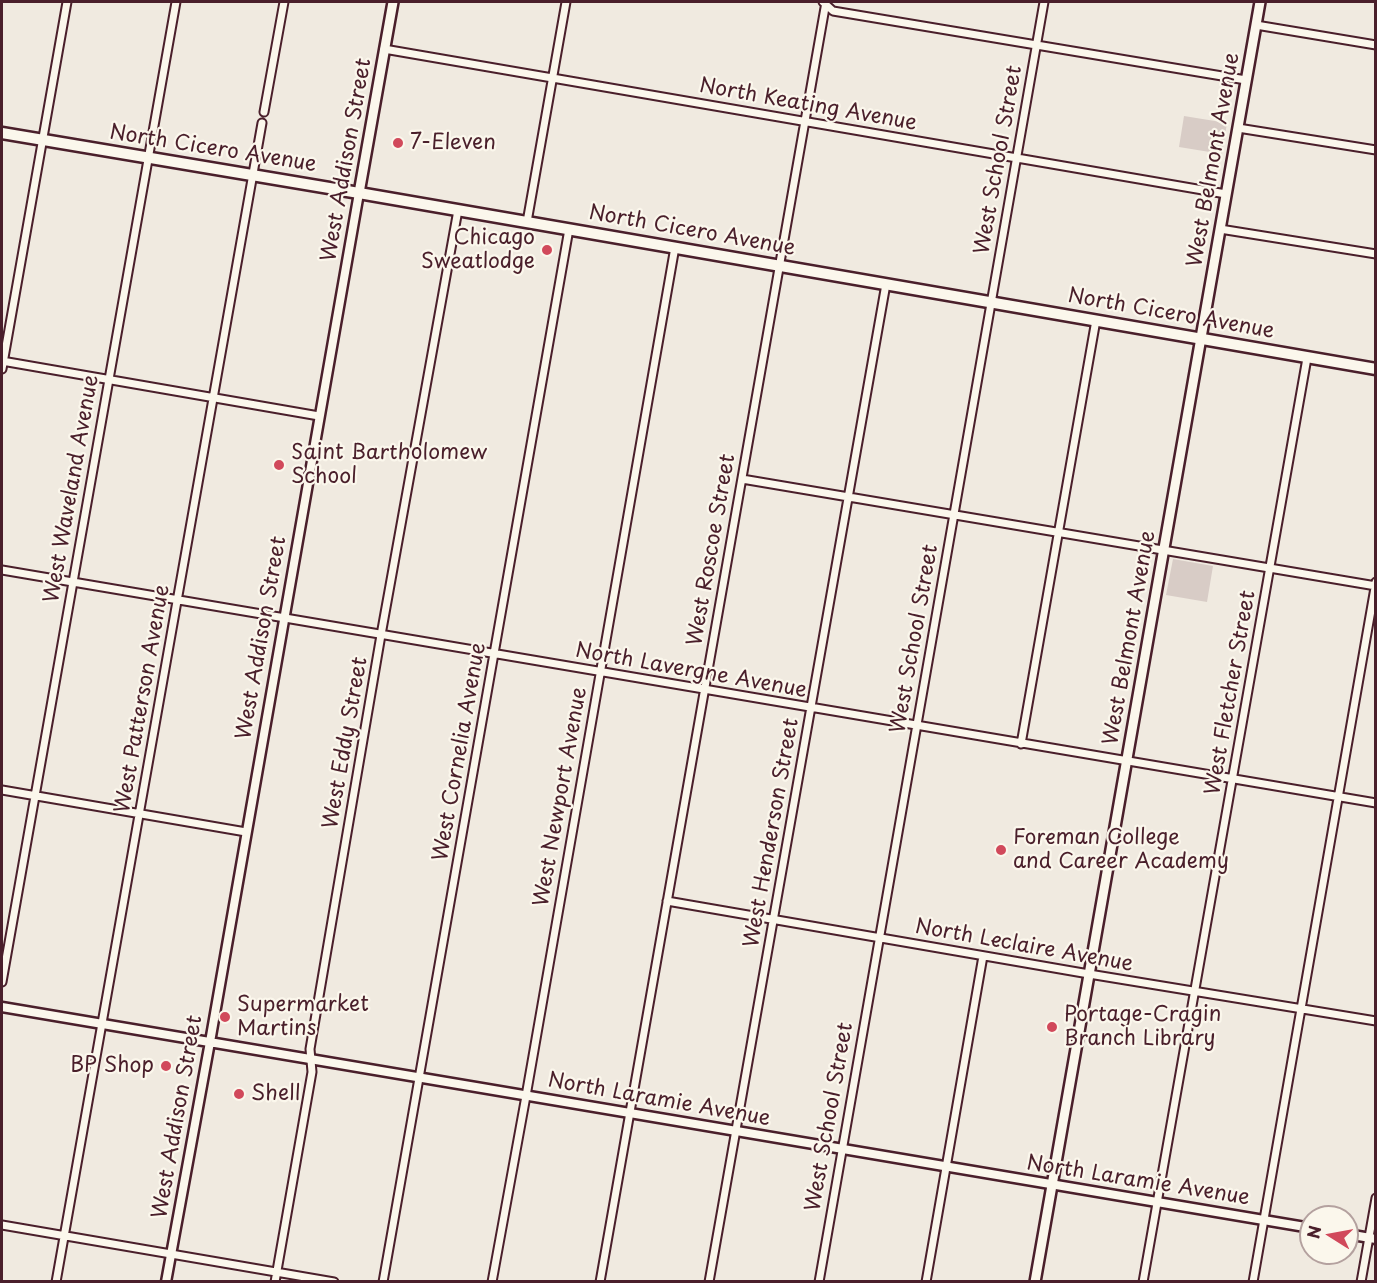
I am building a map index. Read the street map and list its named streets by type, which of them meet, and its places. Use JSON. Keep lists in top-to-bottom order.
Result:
{
  "streets": {
    "main road": ["North Cicero Avenue", "West Addison Street", "West Belmont Avenue"],
    "street": [
      "North Keating Avenue",
      "West School Street",
      "West Waveland Avenue",
      "West Roscoe Street",
      "North Lavergne Avenue",
      "West Fletcher Street",
      "West Patterson Avenue",
      "West Eddy Street",
      "West Cornelia Avenue",
      "West Newport Avenue",
      "West Henderson Street",
      "North Leclaire Avenue",
      "North Laramie Avenue"
    ]
  },
  "crossings": [
    ["North Keating Avenue", "West Addison Street"],
    ["North Keating Avenue", "West School Street"],
    ["North Keating Avenue", "West Belmont Avenue"],
    ["North Keating Avenue", "West Roscoe Street"],
    ["North Cicero Avenue", "West Addison Street"],
    ["North Cicero Avenue", "West School Street"],
    ["North Cicero Avenue", "West Belmont Avenue"],
    ["North Cicero Avenue", "West Waveland Avenue"],
    ["North Cicero Avenue", "West Roscoe Street"],
    ["North Cicero Avenue", "West Fletcher Street"],
    ["North Cicero Avenue", "West Patterson Avenue"],
    ["North Cicero Avenue", "West Eddy Street"],
    ["North Cicero Avenue", "West Cornelia Avenue"],
    ["North Cicero Avenue", "West Newport Avenue"],
    ["North Cicero Avenue", "West Henderson Street"],
    ["West Addison Street", "North Lavergne Avenue"],
    ["West Addison Street", "North Laramie Avenue"],
    ["West School Street", "North Lavergne Avenue"],
    ["West School Street", "North Leclaire Avenue"],
    ["West School Street", "North Laramie Avenue"],
    ["West Belmont Avenue", "North Lavergne Avenue"],
    ["West Belmont Avenue", "North Leclaire Avenue"],
    ["West Belmont Avenue", "North Laramie Avenue"],
    ["West Waveland Avenue", "North Lavergne Avenue"],
    ["West Roscoe Street", "North Lavergne Avenue"],
    ["West Roscoe Street", "North Leclaire Avenue"],
    ["West Roscoe Street", "North Laramie Avenue"],
    ["North Lavergne Avenue", "West Fletcher Street"],
    ["North Lavergne Avenue", "West Patterson Avenue"],
    ["North Lavergne Avenue", "West Eddy Street"],
    ["North Lavergne Avenue", "West Cornelia Avenue"],
    ["North Lavergne Avenue", "West Newport Avenue"],
    ["North Lavergne Avenue", "West Henderson Street"],
    ["West Fletcher Street", "North Leclaire Avenue"],
    ["West Fletcher Street", "North Laramie Avenue"],
    ["West Patterson Avenue", "North Laramie Avenue"],
    ["West Eddy Street", "North Laramie Avenue"],
    ["West Cornelia Avenue", "North Laramie Avenue"],
    ["West Newport Avenue", "North Laramie Avenue"],
    ["West Henderson Street", "North Leclaire Avenue"],
    ["West Henderson Street", "North Laramie Avenue"]
  ],
  "places": [
    "7-Eleven",
    "Chicago Sweatlodge",
    "Saint Bartholomew School",
    "Foreman College and Career Academy",
    "Supermarket Martins",
    "Portage-Cragin Branch Library",
    "BP Shop",
    "Shell"
  ],
  "north": "left"
}
